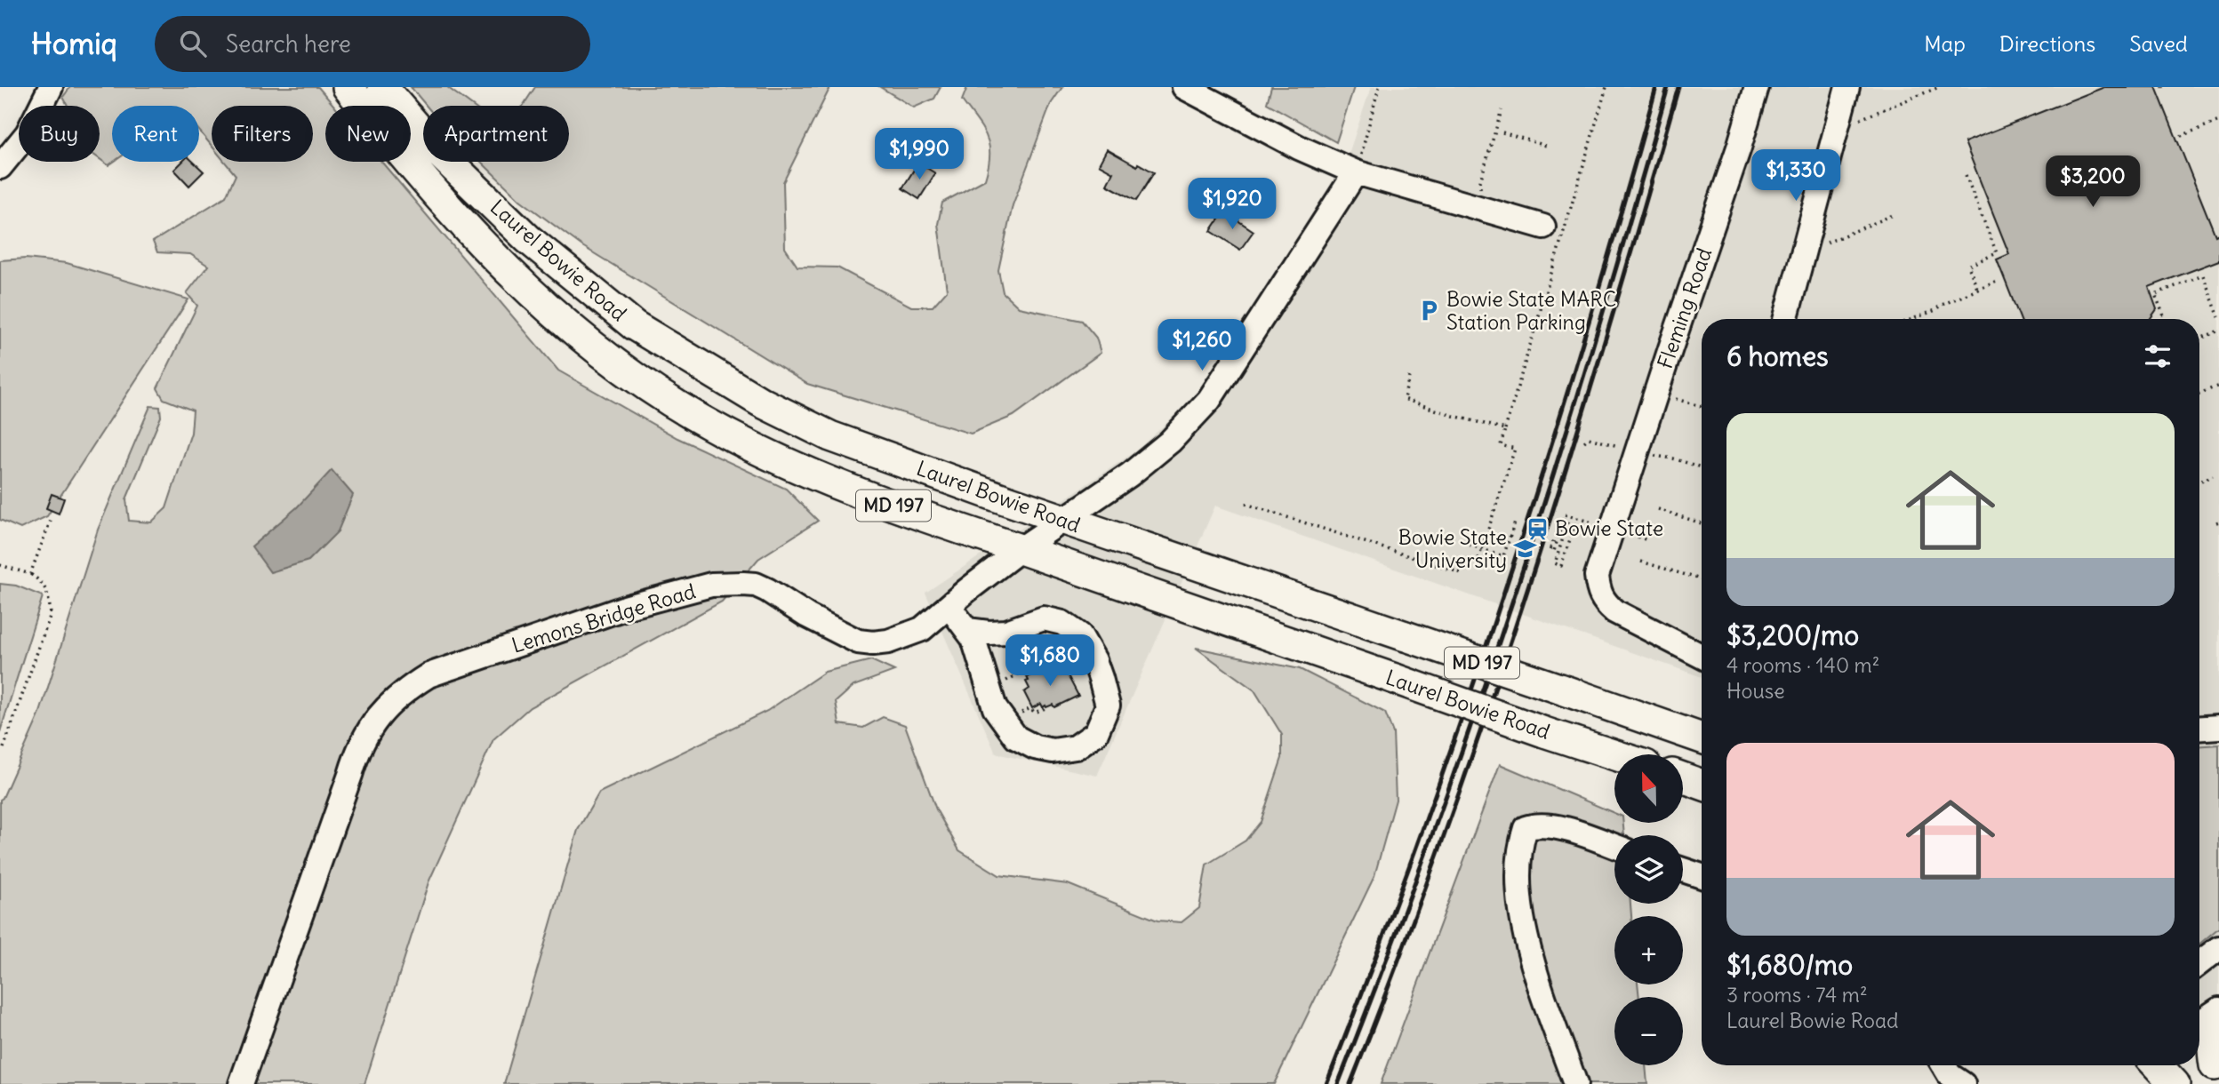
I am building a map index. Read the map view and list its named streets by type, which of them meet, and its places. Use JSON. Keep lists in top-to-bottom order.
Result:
{
  "streets": {
    "main road": ["Laurel Bowie Road", "MD 197"],
    "street": ["Fleming Road", "Lemons Bridge Road"]
  },
  "crossings": [
    ["Laurel Bowie Road", "Lemons Bridge Road"]
  ],
  "places": {
    "parking": ["Bowie State MARC Station Parking"],
    "station": ["Bowie State"],
    "school or university": ["Bowie State University"]
  },
  "north": "top",
  "page": {
    "header": "Homiq",
    "search": "Search here",
    "nav": ["Map", "Directions", "Saved"],
    "chip": [
      "Buy",
      "Rent",
      "Filters",
      "New",
      "Apartment"
    ],
    "price": [
      "$1,990",
      "$1,330",
      "$3,200",
      "$1,920",
      "$1,260",
      "$1,680"
    ],
    "heading": "6 homes",
    "list": [
      {
        "name": "$3,200/mo",
        "note": "4 rooms · 140 m² · House"
      },
      {
        "name": "$1,680/mo",
        "note": "3 rooms · 74 m² · Laurel Bowie Road"
      }
    ],
    "map_buttons": ["+", "−"]
  }
}
